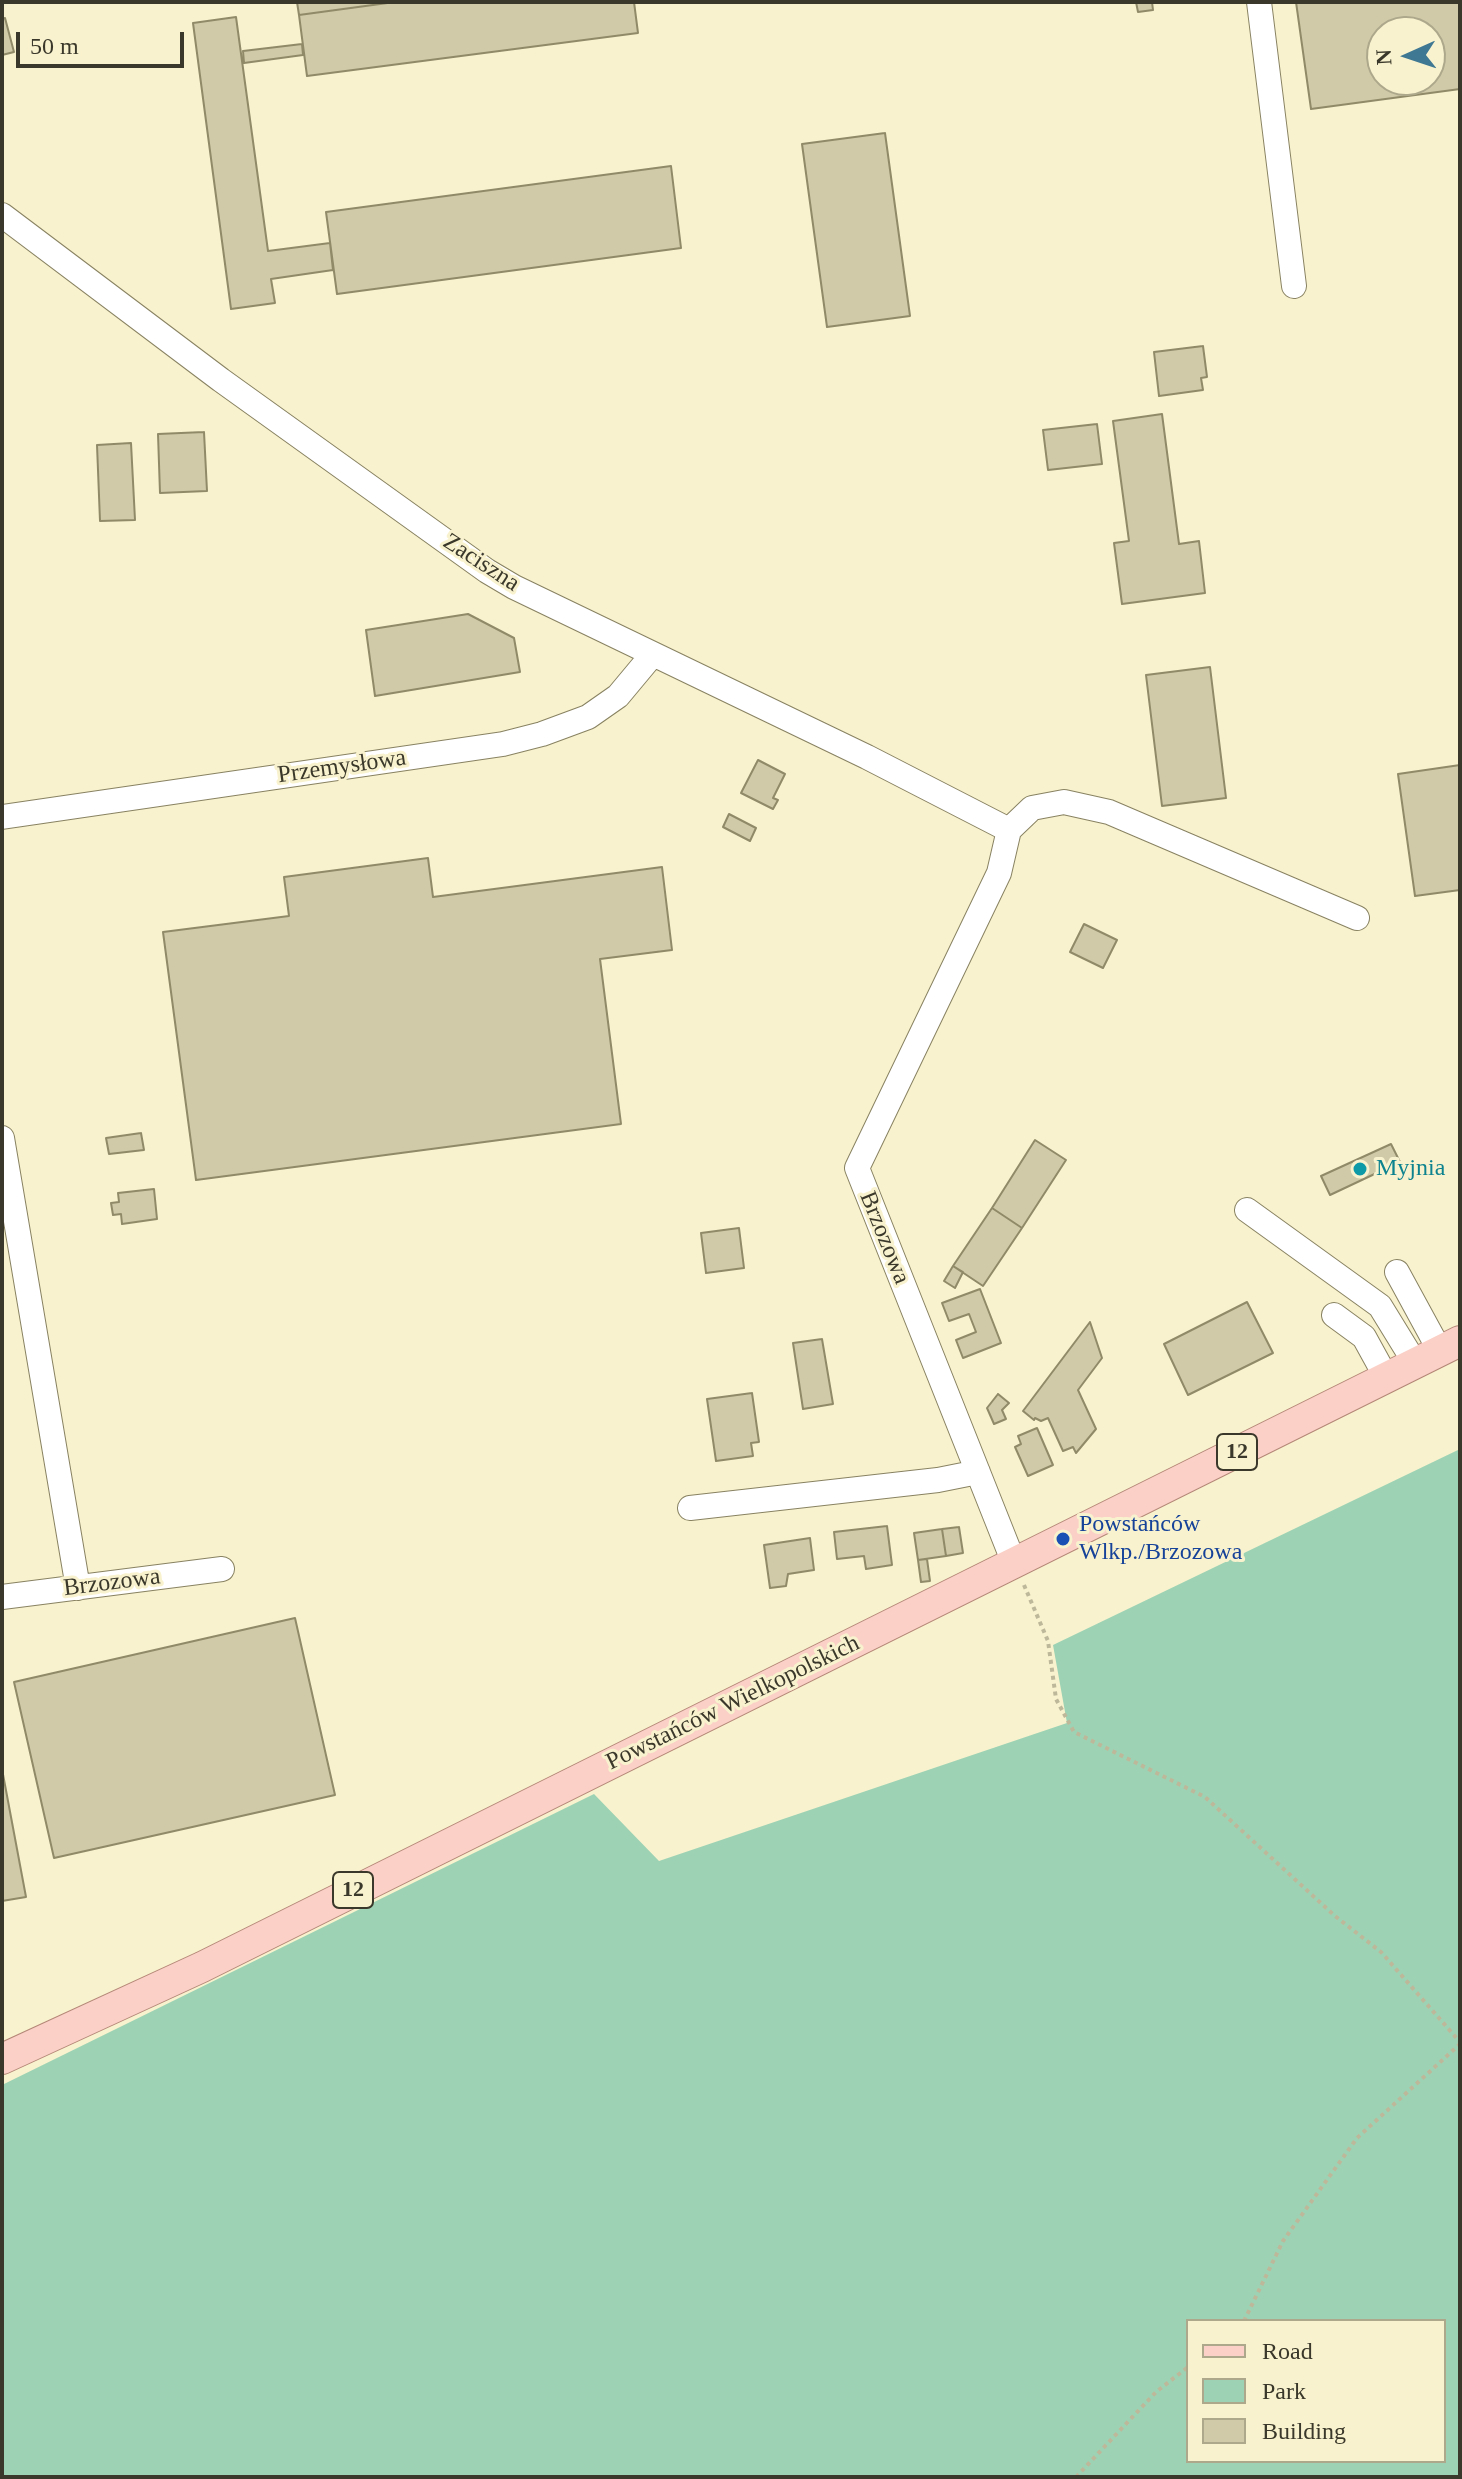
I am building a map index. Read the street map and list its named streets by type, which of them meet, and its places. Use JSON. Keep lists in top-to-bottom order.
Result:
{
  "streets": {
    "main road": ["12", "Powstańców Wielkopolskich"],
    "street": ["Zaciszna", "Przemysłowa", "Brzozowa"]
  },
  "crossings": [
    ["Zaciszna", "Przemysłowa"],
    ["Zaciszna", "Brzozowa"],
    ["Brzozowa", "Powstańców Wielkopolskich"]
  ],
  "places": ["Myjnia", "Powstańców Wlkp./Brzozowa"],
  "legend": ["Road", "Park", "Building"],
  "scale_bar": "50 m",
  "north": "left"
}
